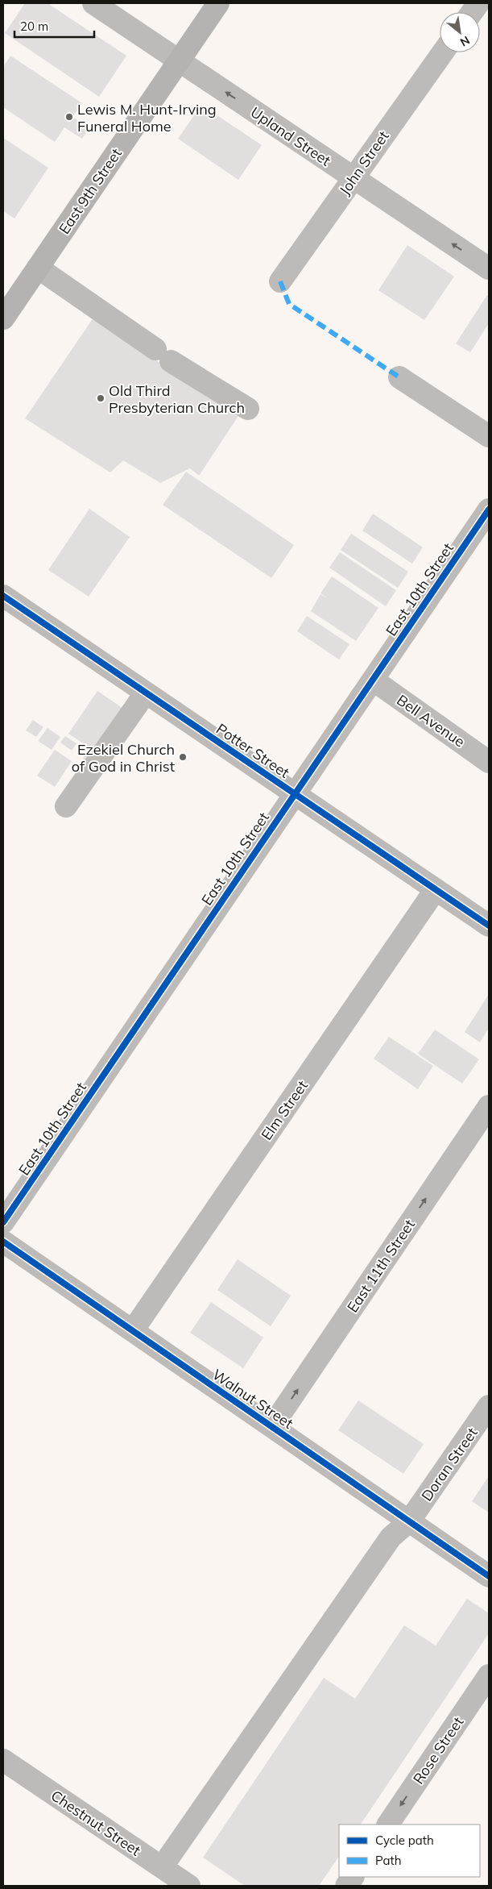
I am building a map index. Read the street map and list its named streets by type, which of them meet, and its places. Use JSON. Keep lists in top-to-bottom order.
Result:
{
  "streets": {
    "main road": ["East 9th Street"],
    "street": [
      "Upland Street",
      "John Street",
      "East 10th Street",
      "Bell Avenue",
      "Potter Street",
      "Elm Street",
      "East 11th Street",
      "Walnut Street",
      "Doran Street",
      "Rose Street",
      "Chestnut Street"
    ]
  },
  "crossings": [
    ["Upland Street", "John Street"],
    ["Upland Street", "East 9th Street"],
    ["East 10th Street", "Bell Avenue"],
    ["East 10th Street", "Potter Street"],
    ["Potter Street", "Elm Street"],
    ["Elm Street", "Walnut Street"],
    ["East 11th Street", "Walnut Street"],
    ["Walnut Street", "Doran Street"],
    ["Doran Street", "Chestnut Street"]
  ],
  "one_way": ["Upland Street", "East 11th Street", "Rose Street"],
  "places": ["Lewis M. Hunt-Irving Funeral Home", "Old Third Presbyterian Church", "Ezekiel Church of God in Christ"],
  "legend": ["Cycle path", "Path"],
  "scale_bar": "20 m",
  "north": "bottom right"
}
